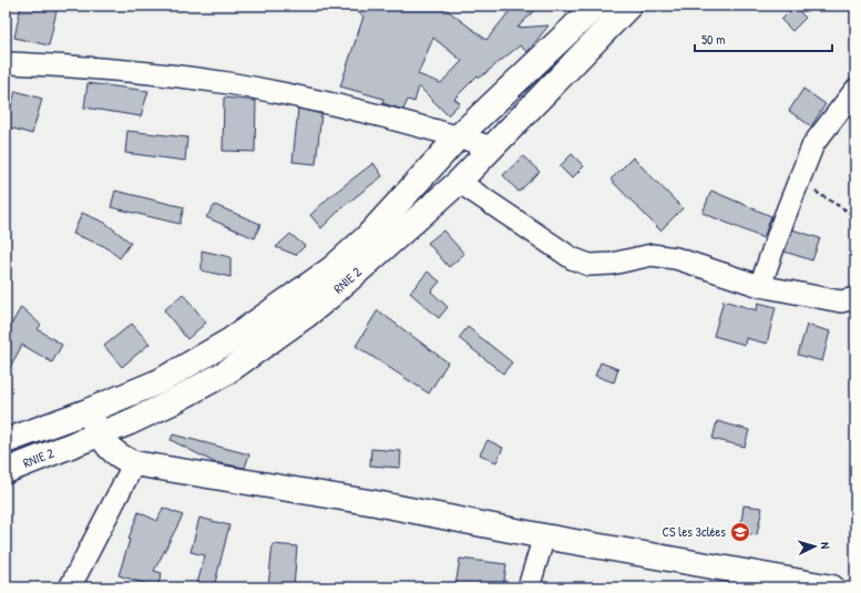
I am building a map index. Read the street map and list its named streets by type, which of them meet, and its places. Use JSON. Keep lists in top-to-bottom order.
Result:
{
  "streets": {
    "main road": ["RNIE 2"]
  },
  "places": {
    "school or university": ["CS les 3clées"]
  },
  "scale_bar": "50 m",
  "north": "right"
}
